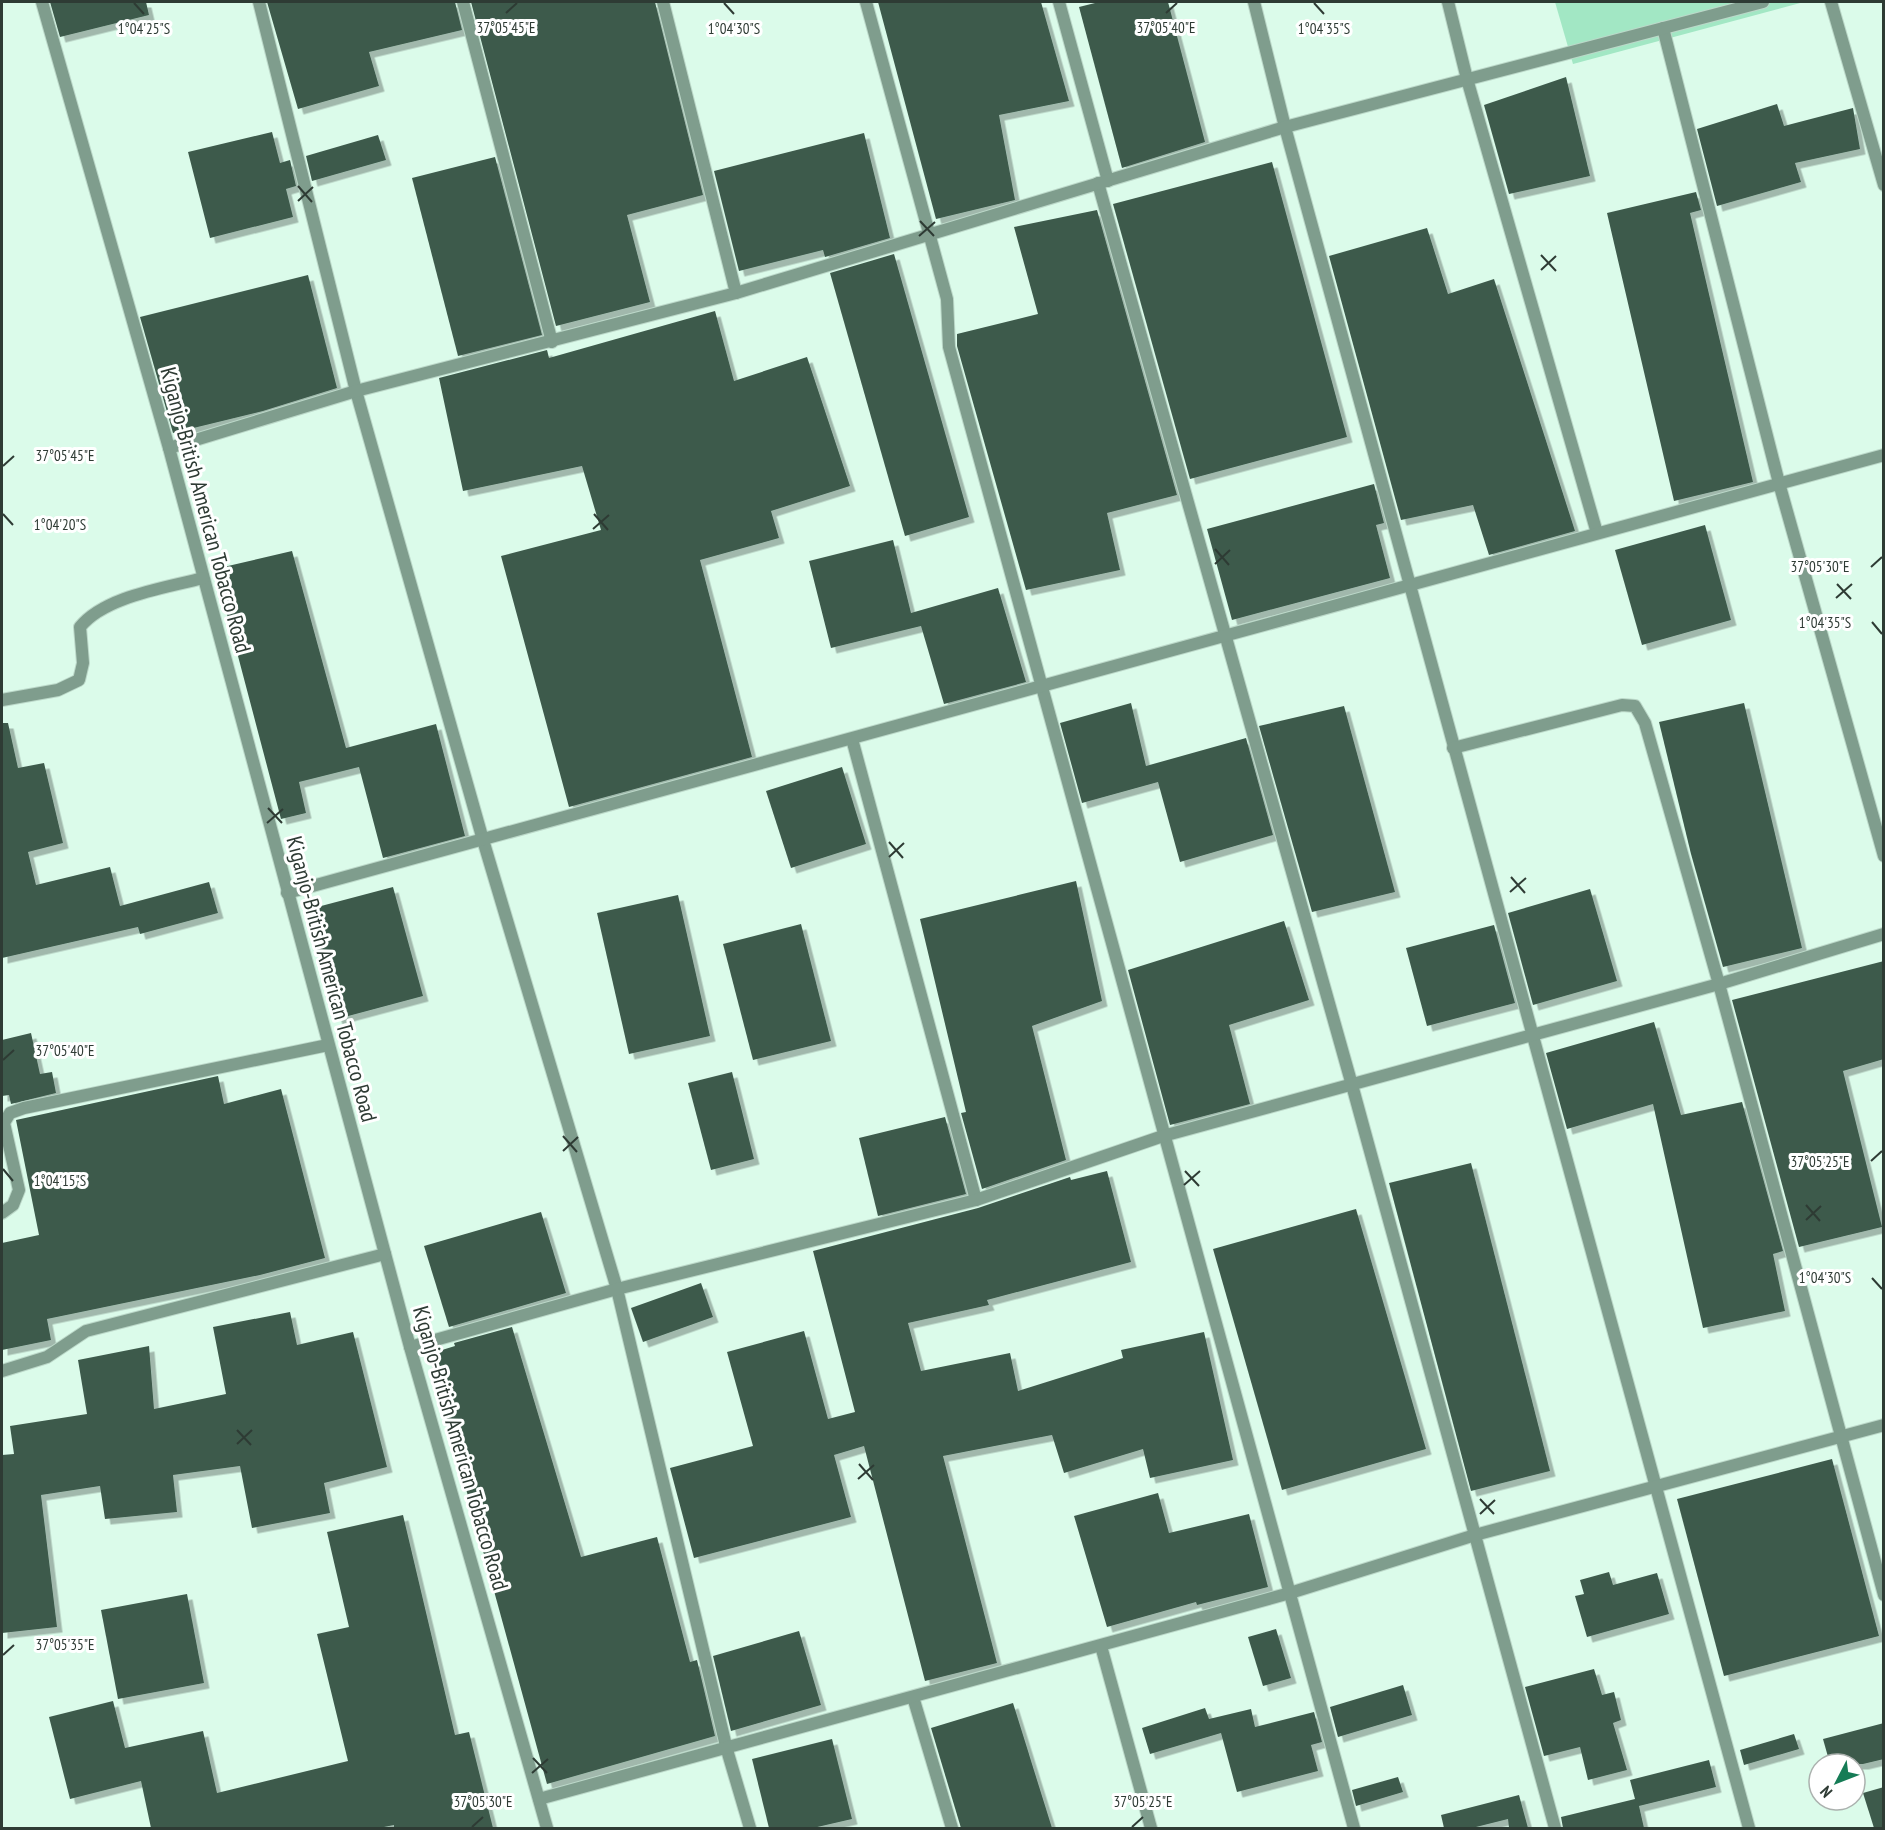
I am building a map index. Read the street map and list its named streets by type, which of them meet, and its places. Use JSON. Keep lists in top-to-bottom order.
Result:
{
  "streets": {
    "street": ["Kiganjo-British American Tobacco Road"]
  },
  "north": "bottom left",
  "coordinates": [
    "37°05'45\"E",
    "37°05'40\"E",
    "1°04'35\"S",
    "1°04'25\"S",
    "1°04'30\"S",
    "1°04'20\"S",
    "37°05'30\"E",
    "37°05'25\"E",
    "1°04'15\"S",
    "37°05'35\"E"
  ]
}
